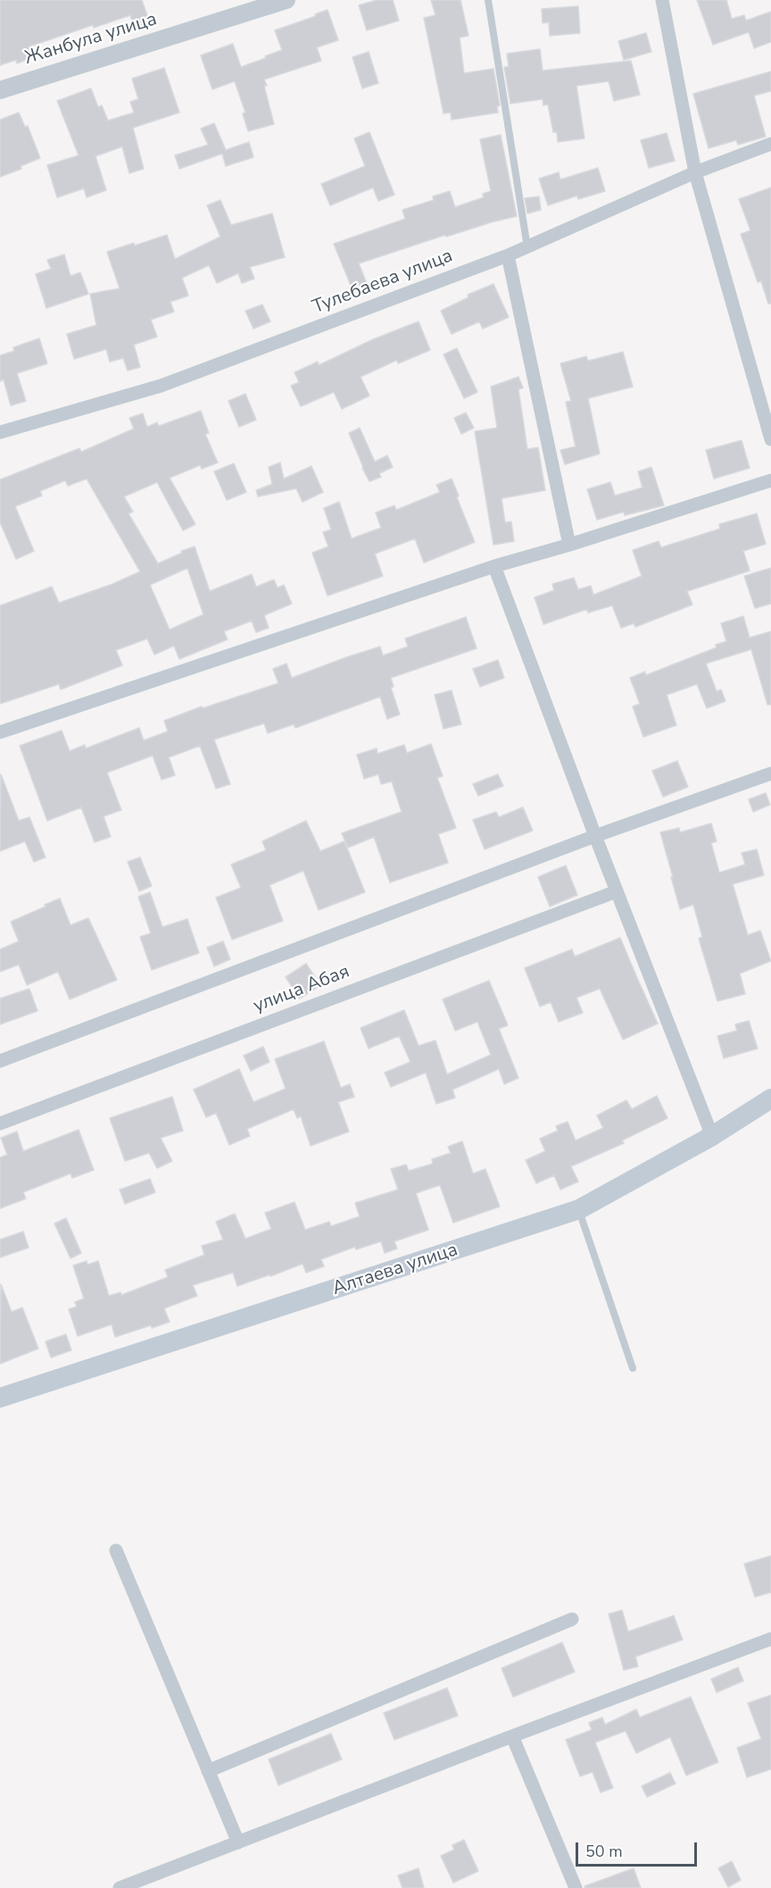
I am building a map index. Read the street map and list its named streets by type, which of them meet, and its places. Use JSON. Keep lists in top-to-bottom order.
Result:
{
  "streets": {
    "main road": ["Алтаева улица"],
    "street": ["Жанбула улица", "Тулебаева улица", "улица Абая"]
  },
  "scale_bar": "50 m"
}
